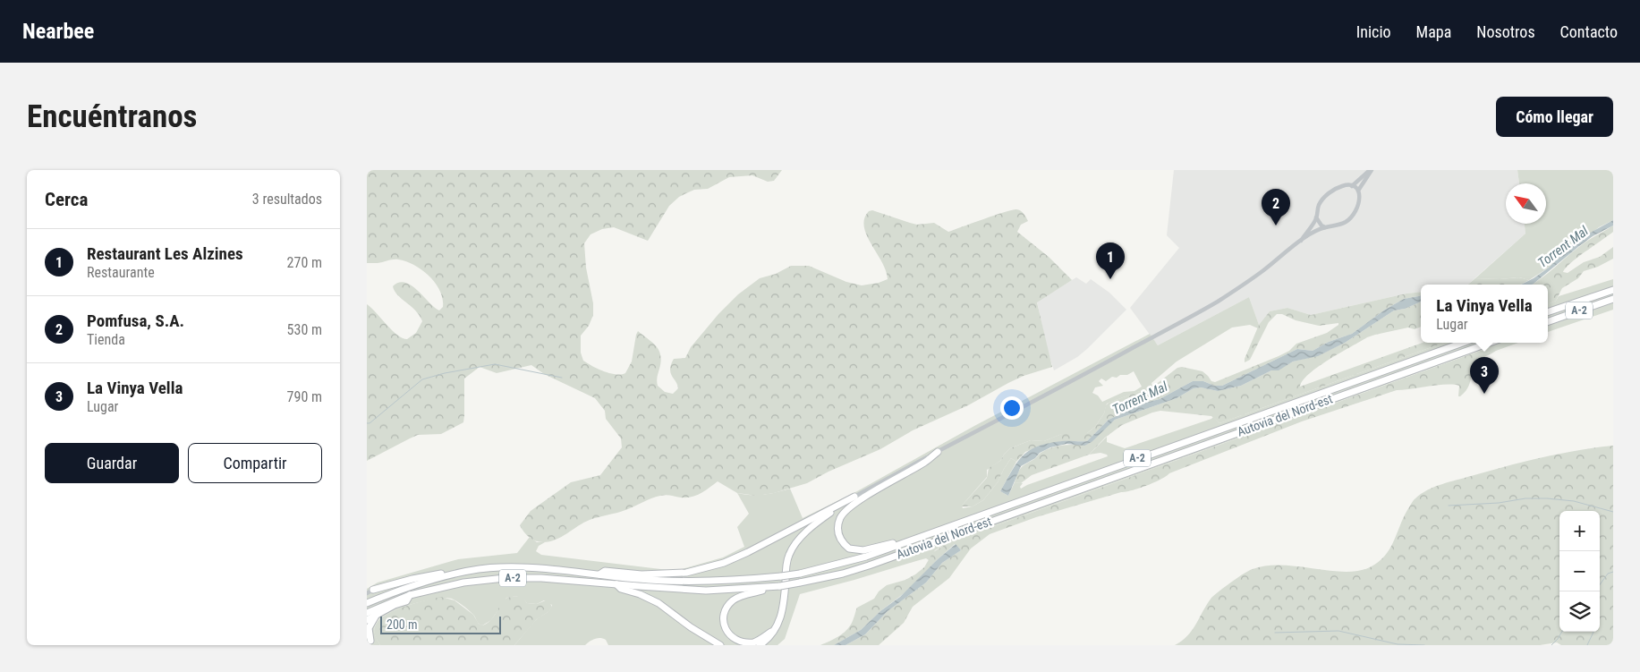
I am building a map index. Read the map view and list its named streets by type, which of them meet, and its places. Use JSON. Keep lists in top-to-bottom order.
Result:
{
  "streets": {
    "highway": ["A-2", "Autovia del Nord-est"]
  },
  "water": ["Torrent Mal"],
  "scale_bar": "200 m",
  "north": "top left",
  "page": {
    "header": "Nearbee",
    "nav": [
      "Inicio",
      "Mapa",
      "Nosotros",
      "Contacto"
    ],
    "buttons": [
      "Cómo llegar",
      ["Guardar", "Compartir"]
    ],
    "title": "Encuéntranos",
    "heading": ["Cerca", "3 resultados"],
    "pins": ["2", "1", "3"],
    "list": [
      {
        "mark": "1",
        "name": "Restaurant Les Alzines",
        "note": "Restaurante",
        "value": "270 m"
      },
      {
        "mark": "2",
        "name": "Pomfusa, S.A.",
        "note": "Tienda",
        "value": "530 m"
      },
      {
        "mark": "3",
        "name": "La Vinya Vella",
        "note": "Lugar",
        "value": "790 m"
      }
    ],
    "popup": ["La Vinya Vella", "Lugar"],
    "map_buttons": ["+", "−"],
    "scale": "200 m"
  }
}
